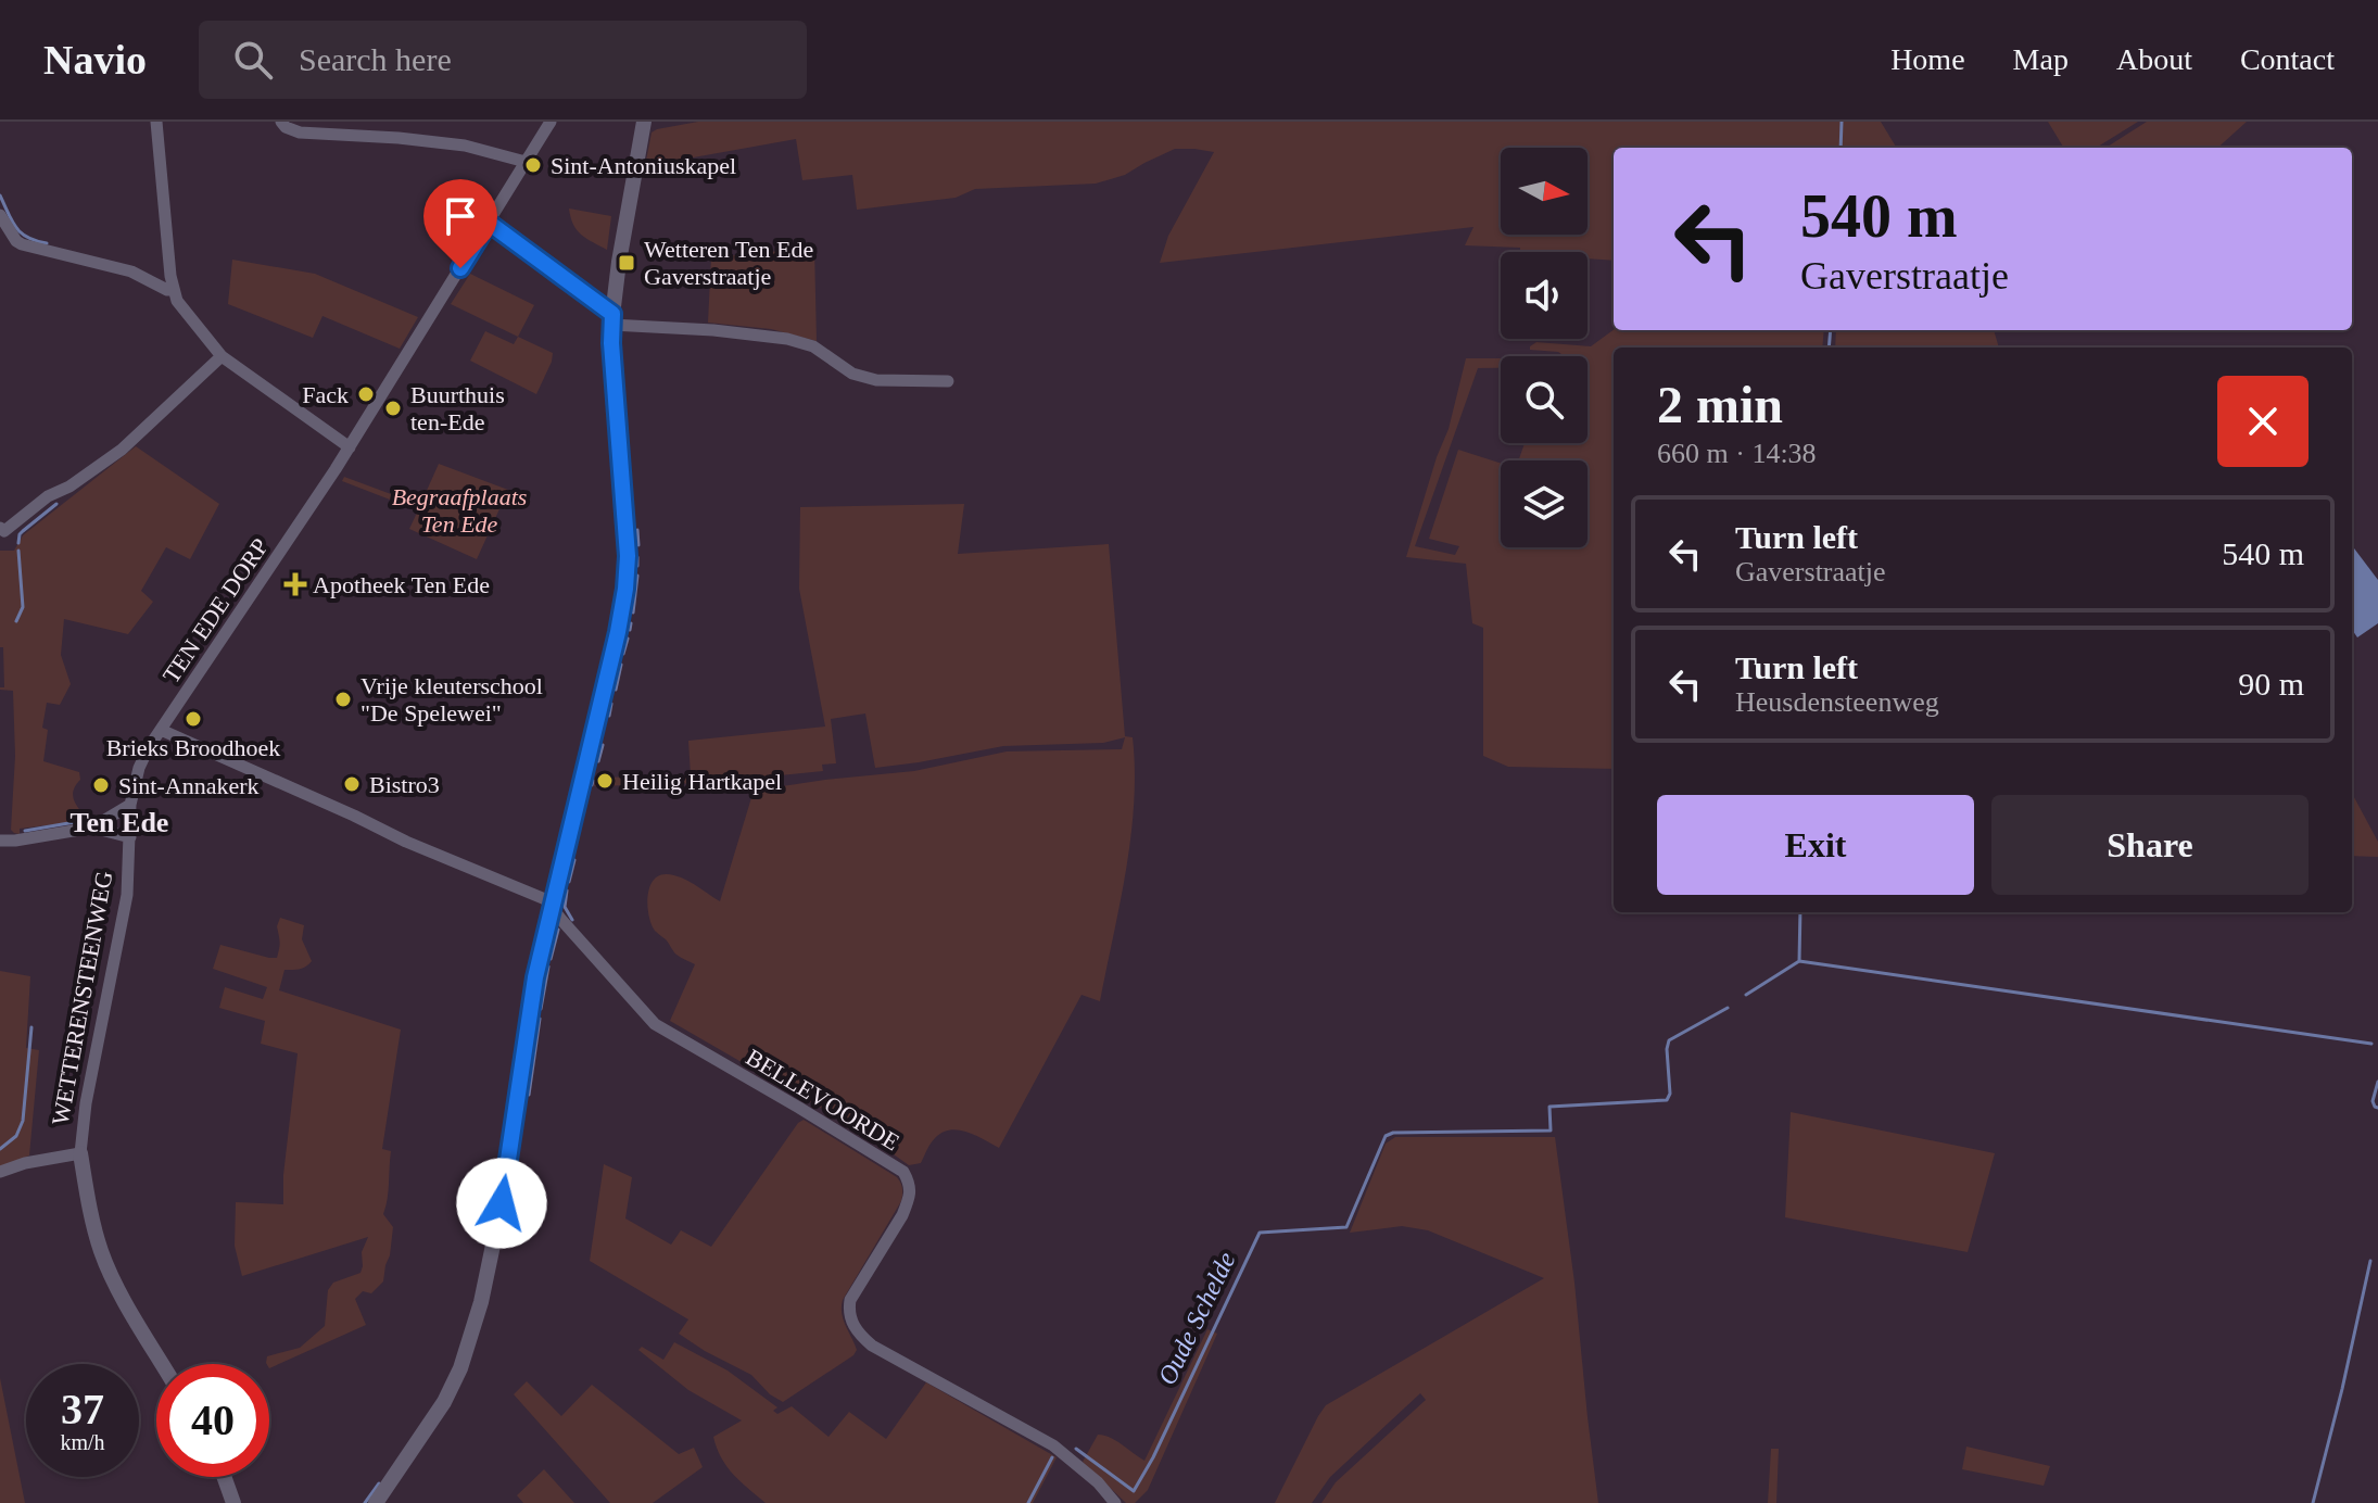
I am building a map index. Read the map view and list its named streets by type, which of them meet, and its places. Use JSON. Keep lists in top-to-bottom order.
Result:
{
  "streets": {
    "street": ["TEN EDE DORP", "WETTERENSTEENWEG", "BELLEVOORDE"]
  },
  "crossings": [
    ["TEN EDE DORP", "WETTERENSTEENWEG"]
  ],
  "districts": ["Ten Ede"],
  "water": ["Oude Schelde"],
  "parks": ["Begraafplaats Ten Ede"],
  "places": {
    "other": [
      "Sint-Antoniuskapel",
      "Fack",
      "Buurthuis ten-Ede",
      "Vrije kleuterschool \"De Spelewei\"",
      "Brieks Broodhoek",
      "Heilig Hartkapel",
      "Bistro3",
      "Sint-Annakerk"
    ],
    "transit": ["Wetteren Ten Ede Gaverstraatje"],
    "health": ["Apotheek Ten Ede"]
  },
  "north": "right",
  "page": {
    "header": "Navio",
    "search": "Search here",
    "nav": [
      "Home",
      "Map",
      "About",
      "Contact"
    ],
    "turn": ["540 m", "Gaverstraatje"],
    "heading": ["2 min", "660 m · 14:38"],
    "list": [
      {
        "name": "Turn left",
        "note": "Gaverstraatje",
        "value": "540 m"
      },
      {
        "name": "Turn left",
        "note": "Heusdensteenweg",
        "value": "90 m"
      }
    ],
    "buttons": ["Exit", "Share"],
    "speed": "37 km/h",
    "limit": "40"
  }
}
